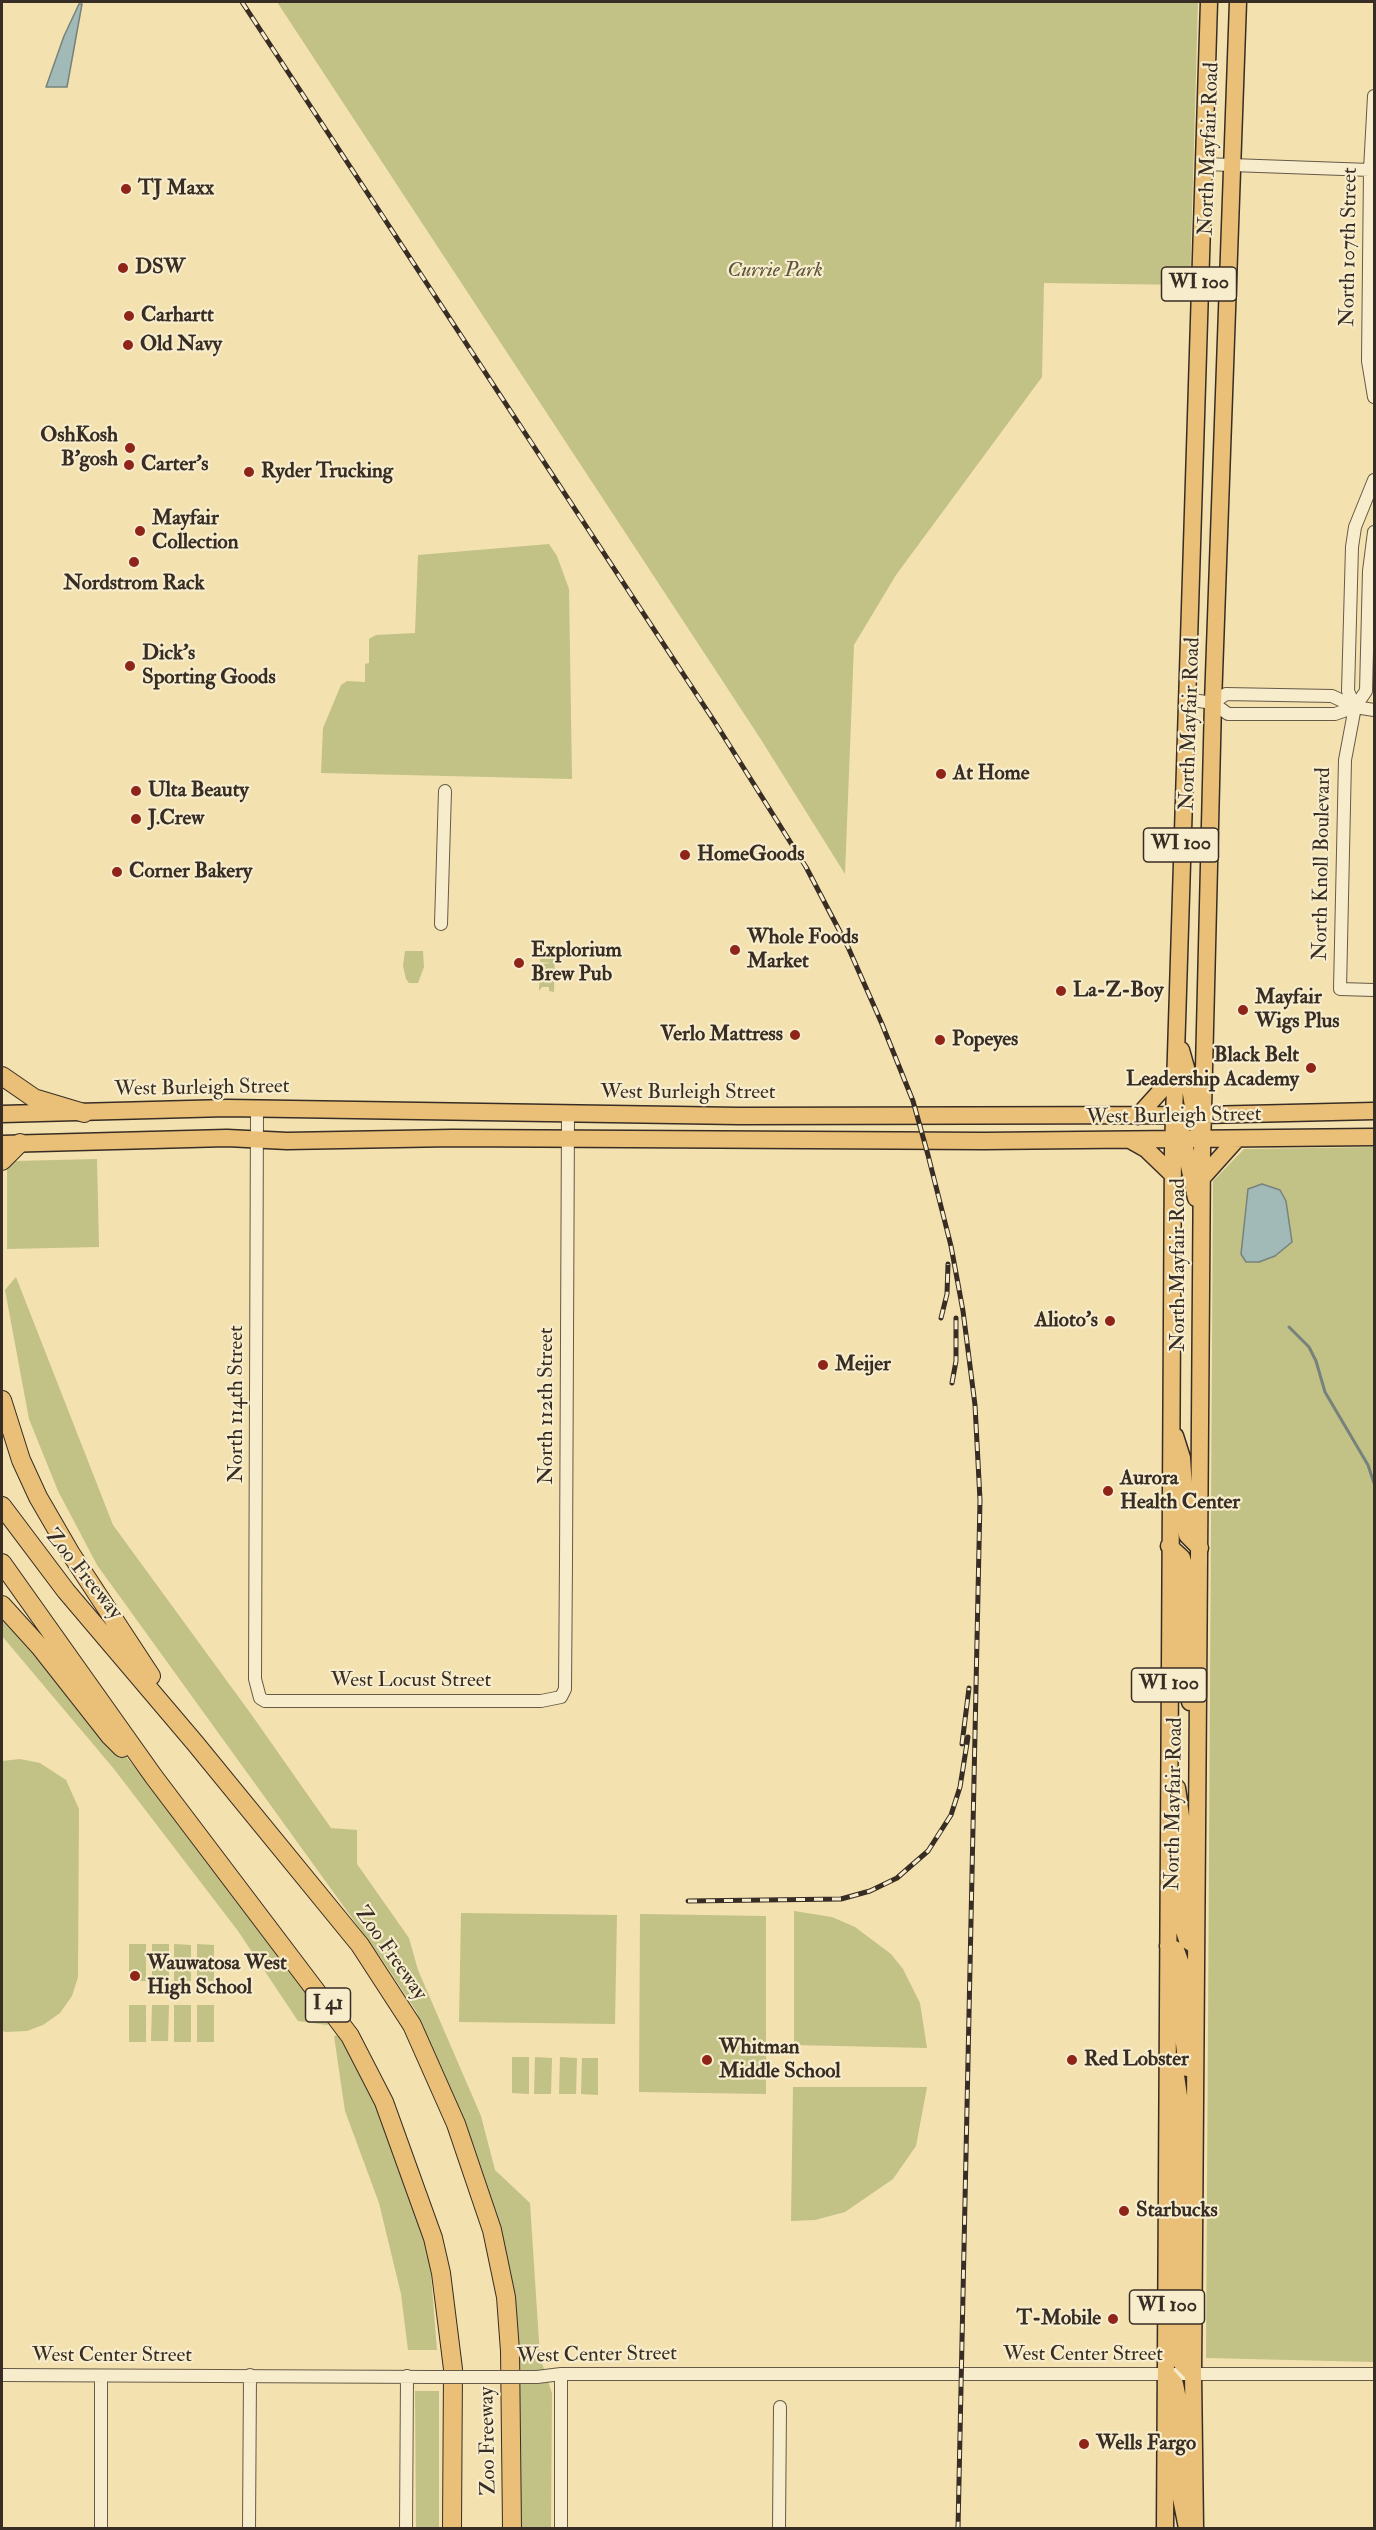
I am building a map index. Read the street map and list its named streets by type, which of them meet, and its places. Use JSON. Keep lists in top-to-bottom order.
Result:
{
  "streets": {
    "highway": ["Zoo Freeway", "I 41"],
    "main road": ["North Mayfair Road", "WI 100", "West Burleigh Street"],
    "street": [
      "North 107th Street",
      "North Knoll Boulevard",
      "North 114th Street",
      "North 112th Street",
      "West Locust Street",
      "West Center Street"
    ]
  },
  "crossings": [
    ["North Mayfair Road", "West Burleigh Street"],
    ["North Mayfair Road", "West Center Street"],
    ["West Burleigh Street", "North 114th Street"],
    ["West Burleigh Street", "North 112th Street"],
    ["North 114th Street", "West Locust Street"],
    ["North 112th Street", "West Locust Street"]
  ],
  "parks": ["Currie Park"],
  "places": [
    "TJ Maxx",
    "DSW",
    "Carhartt",
    "Old Navy",
    "OshKosh B'gosh",
    "Carter's",
    "Ryder Trucking",
    "Mayfair Collection",
    "Nordstrom Rack",
    "Dick's Sporting Goods",
    "At Home",
    "Ulta Beauty",
    "J.Crew",
    "HomeGoods",
    "Corner Bakery",
    "Whole Foods Market",
    "Explorium Brew Pub",
    "La-Z-Boy",
    "Mayfair Wigs Plus",
    "Verlo Mattress",
    "Popeyes",
    "Black Belt Leadership Academy",
    "Alioto's",
    "Meijer",
    "Aurora Health Center",
    "Wauwatosa West High School",
    "Whitman Middle School",
    "Red Lobster",
    "Starbucks",
    "T-Mobile",
    "Wells Fargo"
  ]
}
